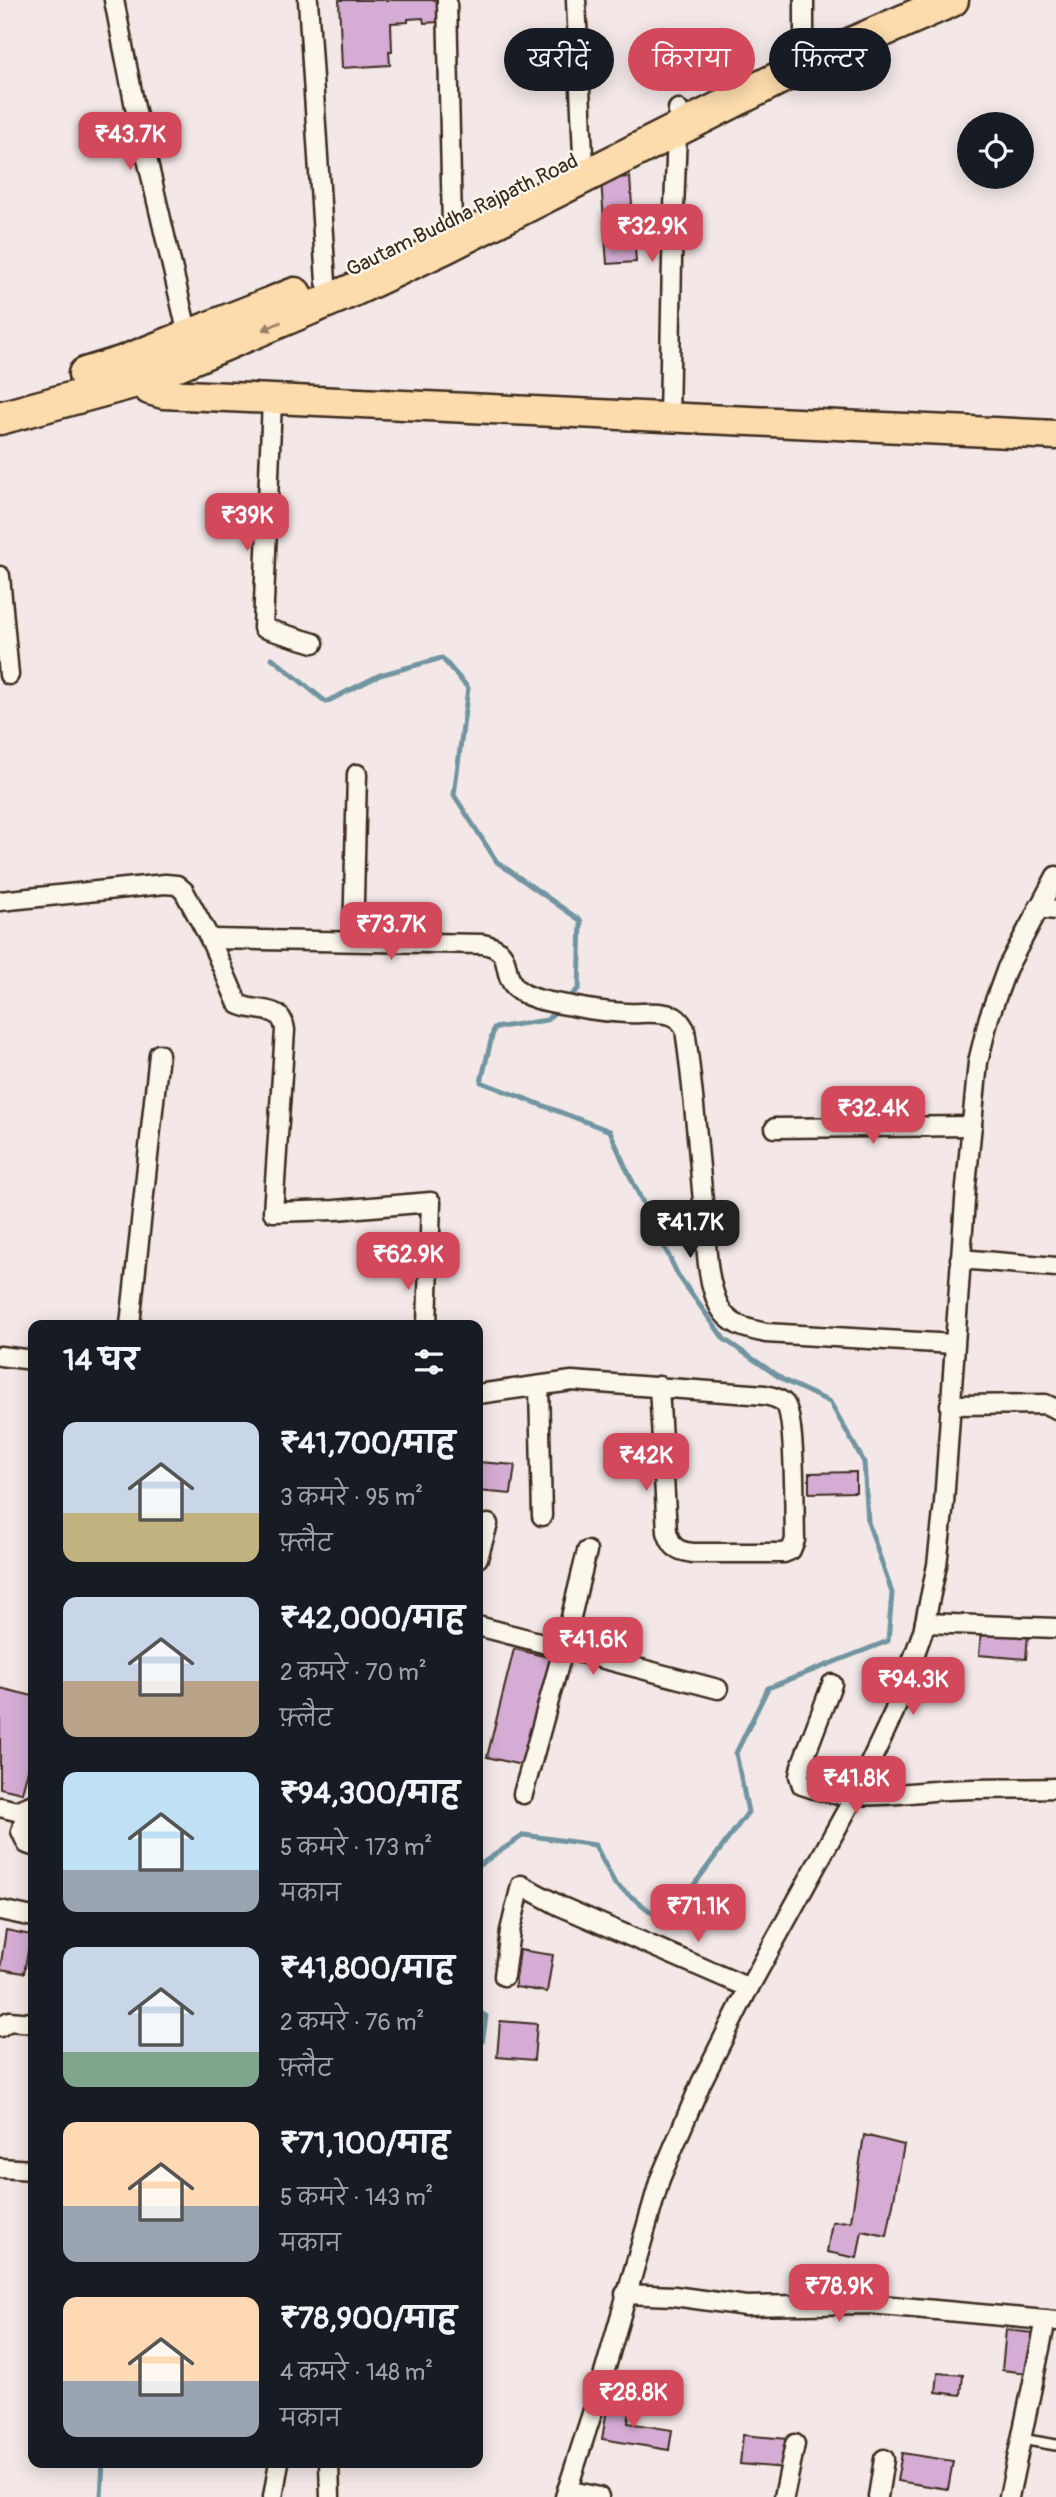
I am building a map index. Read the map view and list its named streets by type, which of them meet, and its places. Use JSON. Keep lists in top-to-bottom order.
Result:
{
  "streets": {
    "highway": ["Gautam Buddha Rajpath Road"]
  },
  "page": {
    "chip": ["खरीदें", "किराया", "फ़िल्टर"],
    "price": [
      "₹43.7K",
      "₹32.9K",
      "₹39K",
      "₹73.7K",
      "₹32.4K",
      "₹41.7K",
      "₹62.9K",
      "₹42K",
      "₹41.6K",
      "₹94.3K",
      "₹41.8K",
      "₹71.1K",
      "₹78.9K",
      "₹28.8K"
    ],
    "heading": "14 घर",
    "list": [
      {
        "name": "₹41,700/माह",
        "note": "3 कमरे · 95 m² · फ़्लैट"
      },
      {
        "name": "₹42,000/माह",
        "note": "2 कमरे · 70 m² · फ़्लैट"
      },
      {
        "name": "₹94,300/माह",
        "note": "5 कमरे · 173 m² · मकान"
      },
      {
        "name": "₹41,800/माह",
        "note": "2 कमरे · 76 m² · फ़्लैट"
      },
      {
        "name": "₹71,100/माह",
        "note": "5 कमरे · 143 m² · मकान"
      },
      {
        "name": "₹78,900/माह",
        "note": "4 कमरे · 148 m² · मकान"
      }
    ]
  }
}
